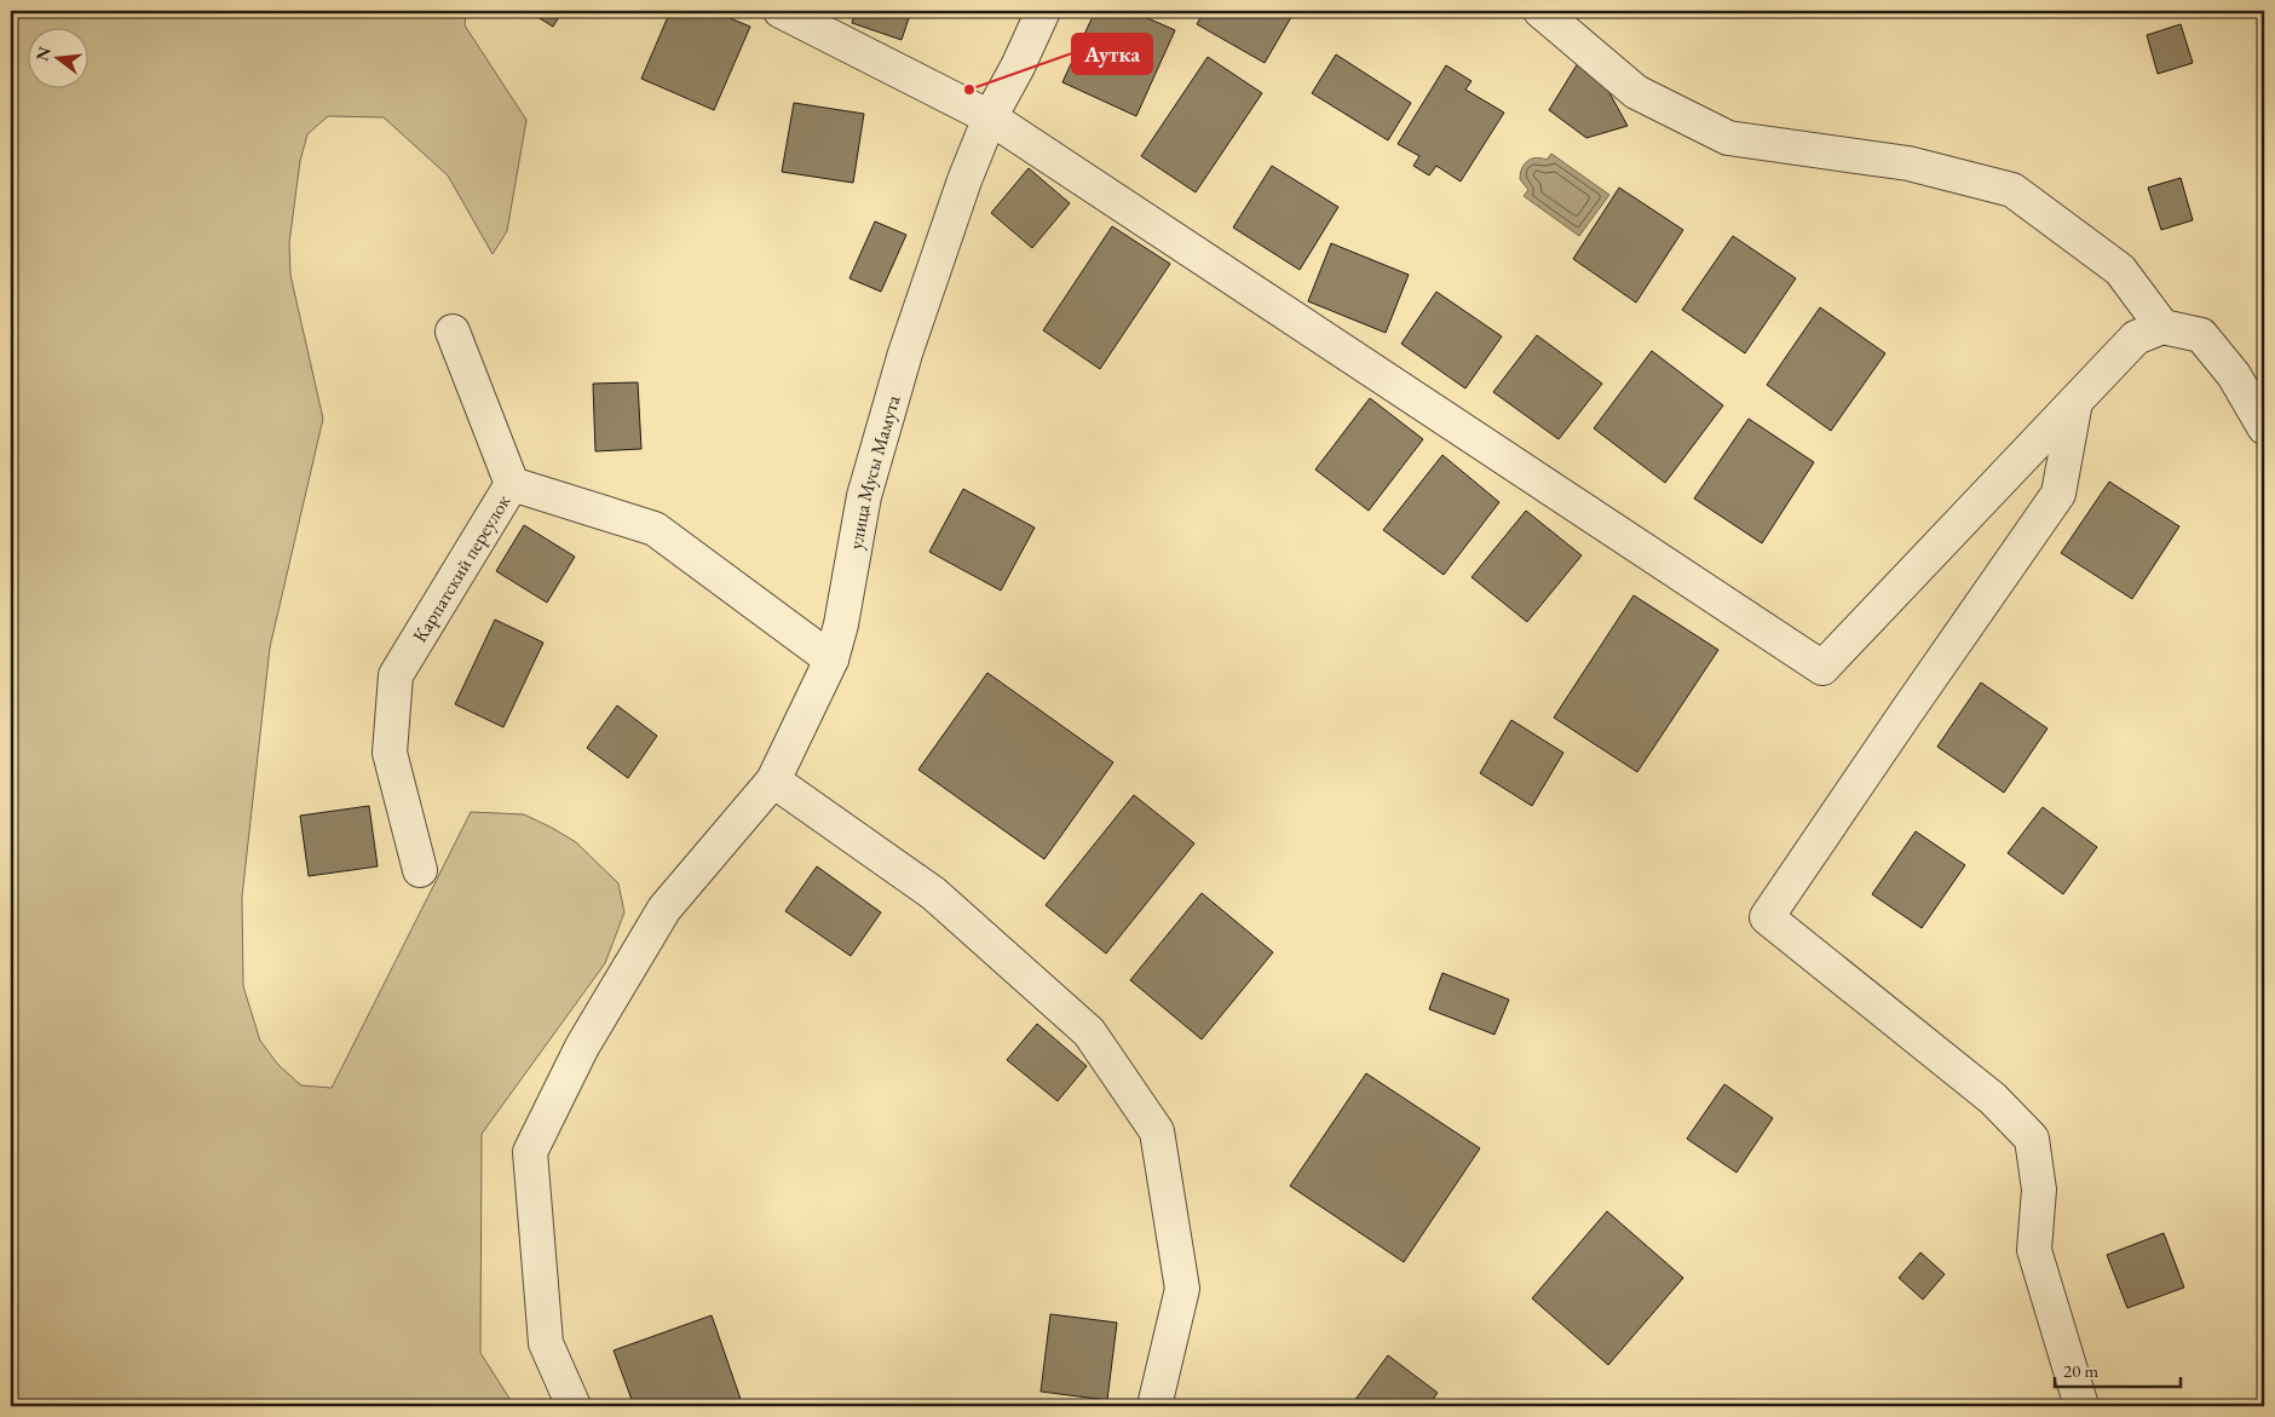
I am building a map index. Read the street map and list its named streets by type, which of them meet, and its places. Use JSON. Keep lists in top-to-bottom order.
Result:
{
  "streets": {
    "street": ["улица Мусы Мамута", "Карпатский переулок"]
  },
  "crossings": [
    ["улица Мусы Мамута", "Карпатский переулок"]
  ],
  "places": ["Аутка"],
  "scale_bar": "20 m",
  "north": "left"
}
